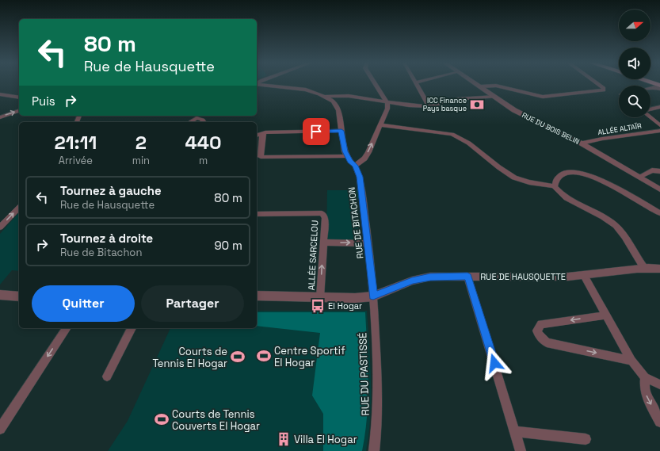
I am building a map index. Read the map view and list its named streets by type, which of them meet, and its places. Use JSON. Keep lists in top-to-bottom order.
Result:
{
  "streets": {
    "street": [
      "RUE DU BOIS BELIN",
      "ALLÉE ALTAÏR",
      "RUE DE BITACHON",
      "ALLÉE SARCELOU",
      "RUE DE HAUSQUETTE",
      "RUE DU PASTISSÉ"
    ]
  },
  "crossings": [
    ["RUE DU BOIS BELIN", "ALLÉE ALTAÏR"],
    ["RUE DE BITACHON", "RUE DE HAUSQUETTE"],
    ["RUE DE BITACHON", "RUE DU PASTISSÉ"],
    ["ALLÉE SARCELOU", "RUE DE HAUSQUETTE"],
    ["RUE DE HAUSQUETTE", "RUE DU PASTISSÉ"]
  ],
  "one_way": ["ALLÉE SARCELOU"],
  "places": {
    "bank": ["ICC Finance Pays basque"],
    "bus stop": ["El Hogar"],
    "sports": ["Centre Sportif El Hogar", "Courts de Tennis El Hogar", "Courts de Tennis Couverts El Hogar"],
    "building": ["Villa El Hogar"]
  },
  "north": "right",
  "page": {
    "turn": ["80 m", "Rue de Hausquette"],
    "then": "Puis",
    "eta": [
      "21:11",
      "Arrivée",
      "2",
      "min",
      "440",
      "m"
    ],
    "list": [
      {
        "name": "Tournez à gauche",
        "note": "Rue de Hausquette",
        "value": "80 m"
      },
      {
        "name": "Tournez à droite",
        "note": "Rue de Bitachon",
        "value": "90 m"
      }
    ],
    "buttons": ["Quitter", "Partager"]
  }
}
